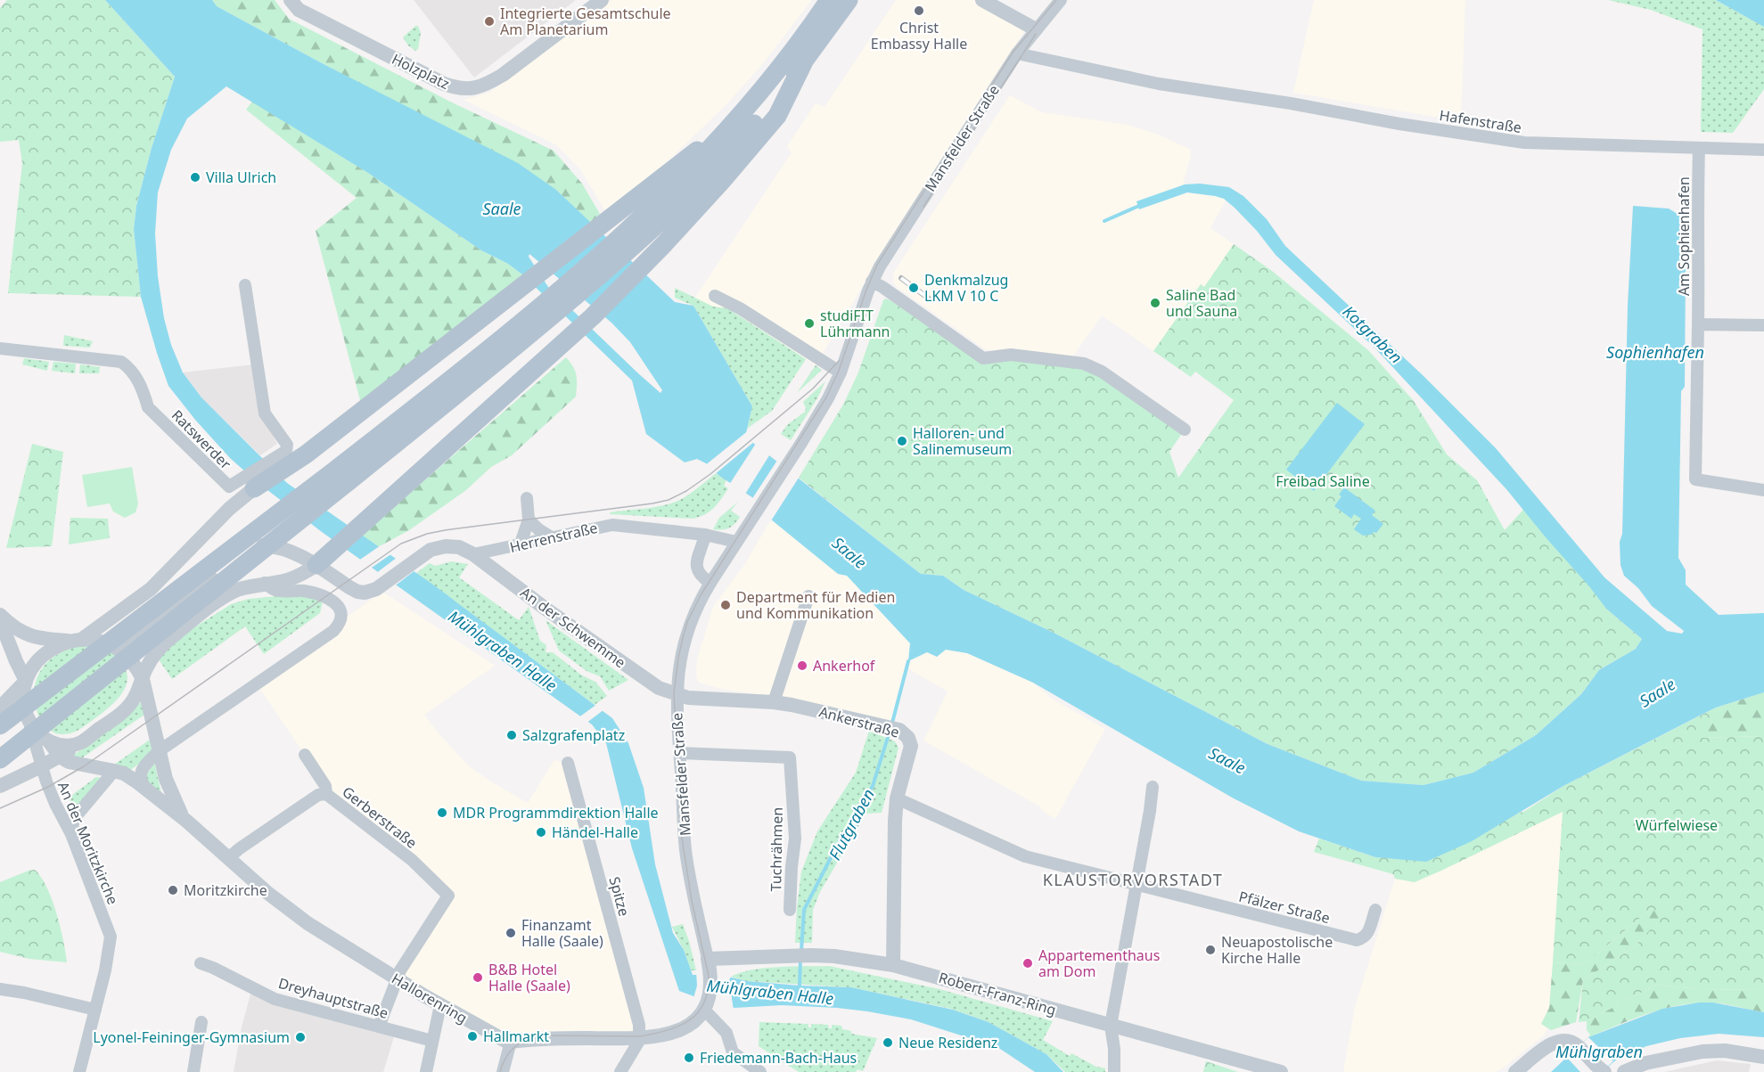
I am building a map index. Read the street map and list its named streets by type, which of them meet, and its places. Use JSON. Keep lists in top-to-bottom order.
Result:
{
  "streets": {
    "street": [
      "Holzplatz",
      "Hafenstraße",
      "Mansfelder Straße",
      "Am Sophienhafen",
      "Ratswerder",
      "Herrenstraße",
      "An der Schwemme",
      "Ankerstraße",
      "Gerberstraße",
      "An der Moritzkirche",
      "Tuchrähmen",
      "Spitze",
      "Pfälzer Straße",
      "Robert-Franz-Ring",
      "Dreyhauptstraße",
      "Hallorenring"
    ]
  },
  "crossings": [
    ["Hafenstraße", "Mansfelder Straße"],
    ["Hafenstraße", "Am Sophienhafen"],
    ["Mansfelder Straße", "Herrenstraße"],
    ["Mansfelder Straße", "An der Schwemme"],
    ["Mansfelder Straße", "Ankerstraße"],
    ["Mansfelder Straße", "Tuchrähmen"],
    ["Mansfelder Straße", "Robert-Franz-Ring"],
    ["Herrenstraße", "An der Schwemme"],
    ["Herrenstraße", "An der Moritzkirche"],
    ["Herrenstraße", "Hallorenring"],
    ["An der Schwemme", "Ankerstraße"],
    ["Ankerstraße", "Pfälzer Straße"],
    ["Ankerstraße", "Robert-Franz-Ring"],
    ["Gerberstraße", "Hallorenring"],
    ["An der Moritzkirche", "Hallorenring"]
  ],
  "districts": ["KLAUSTORVORSTADT"],
  "water": [
    "Saale",
    "Kotgraben",
    "Sophienhafen",
    "Mühlgraben Halle",
    "Flutgraben",
    "Mühlgraben"
  ],
  "parks": ["Freibad Saline", "Würfelwiese"],
  "places": [
    "Christ Embassy Halle",
    "Integrierte Gesamtschule Am Planetarium",
    "Villa Ulrich",
    "Denkmalzug LKM V 10 C",
    "Saline Bad und Sauna",
    "studiFIT Lührmann",
    "Halloren- und Salinemuseum",
    "Department für Medien und Kommunikation",
    "Ankerhof",
    "Salzgrafenplatz",
    "MDR Programmdirektion Halle",
    "Händel-Halle",
    "Moritzkirche",
    "Finanzamt Halle (Saale)",
    "Neuapostolische Kirche Halle",
    "Appartementhaus am Dom",
    "B&B Hotel Halle (Saale)",
    "Hallmarkt",
    "Lyonel-Feininger-Gymnasium",
    "Neue Residenz",
    "Friedemann-Bach-Haus"
  ]
}
